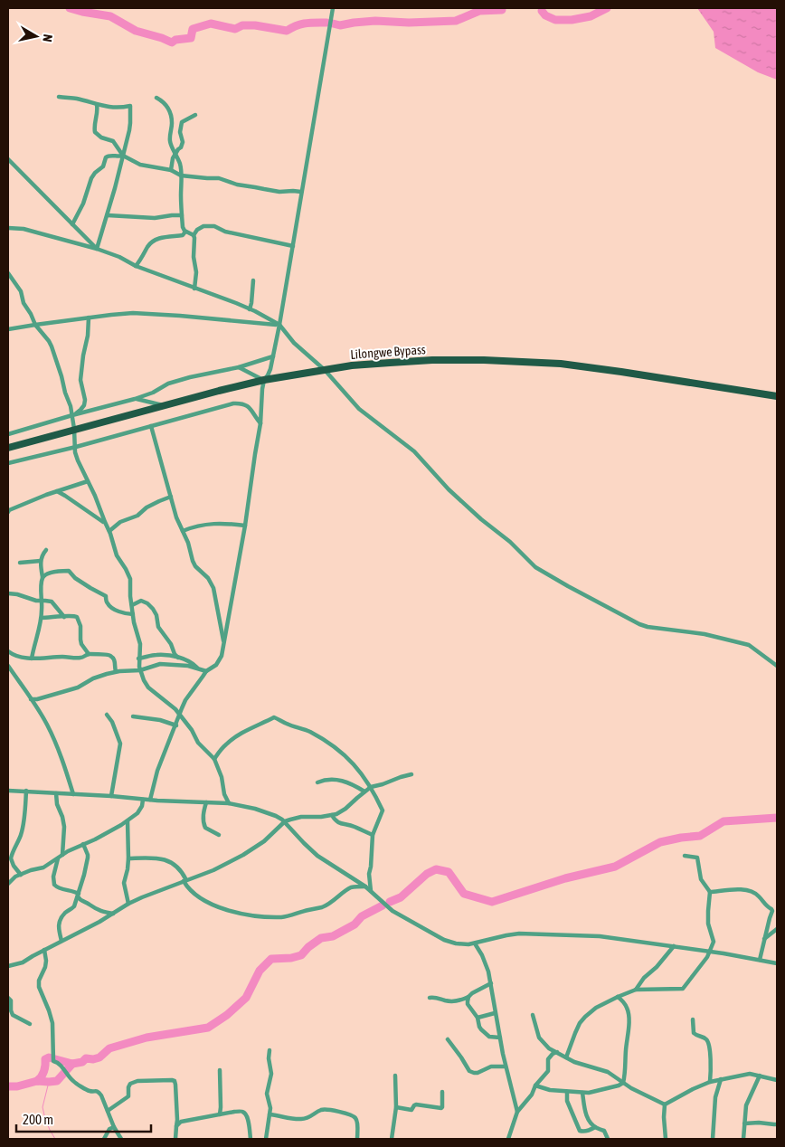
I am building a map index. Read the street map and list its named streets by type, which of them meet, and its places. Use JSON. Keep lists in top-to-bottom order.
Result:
{
  "streets": {
    "main road": ["Lilongwe Bypass"]
  },
  "scale_bar": "200 m",
  "north": "right"
}
